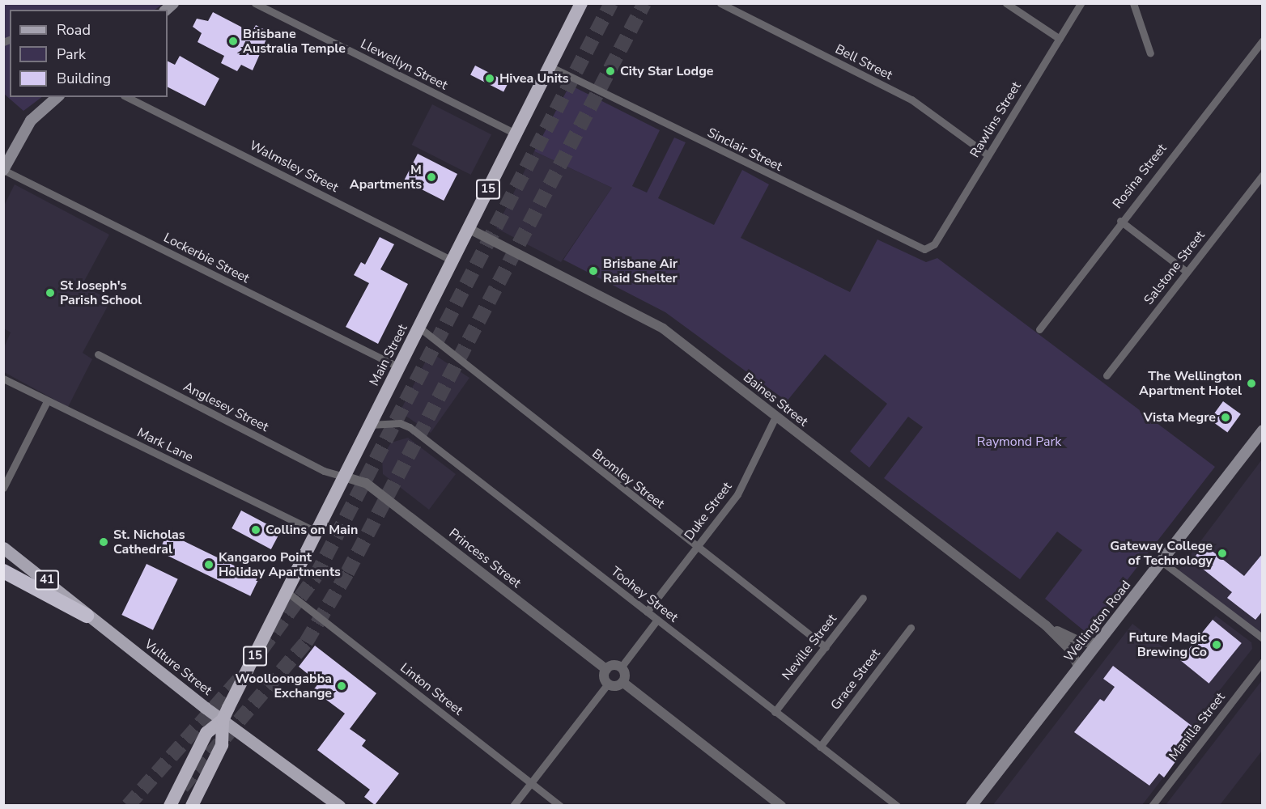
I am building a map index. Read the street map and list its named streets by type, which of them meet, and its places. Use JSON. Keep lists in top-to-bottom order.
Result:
{
  "streets": {
    "highway": ["15", "Main Street"],
    "main road": ["41", "Wellington Road", "Vulture Street"],
    "street": [
      "Bell Street",
      "Llewellyn Street",
      "Rawlins Street",
      "Sinclair Street",
      "Walmsley Street",
      "Rosina Street",
      "Lockerbie Street",
      "Salstone Street",
      "Baines Street",
      "Anglesey Street",
      "Mark Lane",
      "Bromley Street",
      "Duke Street",
      "Princess Street",
      "Toohey Street",
      "Neville Street",
      "Grace Street",
      "Linton Street",
      "Manilla Street"
    ]
  },
  "crossings": [
    ["Bell Street", "Rawlins Street"],
    ["Llewellyn Street", "Main Street"],
    ["Rawlins Street", "Sinclair Street"],
    ["Sinclair Street", "Main Street"],
    ["Walmsley Street", "Main Street"],
    ["Lockerbie Street", "Main Street"],
    ["Main Street", "Baines Street"],
    ["Main Street", "Anglesey Street"],
    ["Main Street", "Mark Lane"],
    ["Main Street", "Bromley Street"],
    ["Main Street", "Princess Street"],
    ["Main Street", "Toohey Street"],
    ["Main Street", "Vulture Street"],
    ["Main Street", "Linton Street"],
    ["Baines Street", "Duke Street"],
    ["Baines Street", "Wellington Road"],
    ["Anglesey Street", "Princess Street"],
    ["Bromley Street", "Duke Street"],
    ["Bromley Street", "Neville Street"],
    ["Duke Street", "Toohey Street"],
    ["Toohey Street", "Neville Street"],
    ["Toohey Street", "Grace Street"]
  ],
  "parks": ["Raymond Park"],
  "places": [
    "Brisbane Australia Temple",
    "City Star Lodge",
    "Hivea Units",
    "M Apartments",
    "Brisbane Air Raid Shelter",
    "St Joseph's Parish School",
    "The Wellington Apartment Hotel",
    "Vista Megre",
    "Collins on Main",
    "St. Nicholas Cathedral",
    "Gateway College of Technology",
    "Kangaroo Point Holiday Apartments",
    "Future Magic Brewing Co",
    "Woolloongabba Exchange"
  ],
  "legend": ["Road", "Park", "Building"]
}
